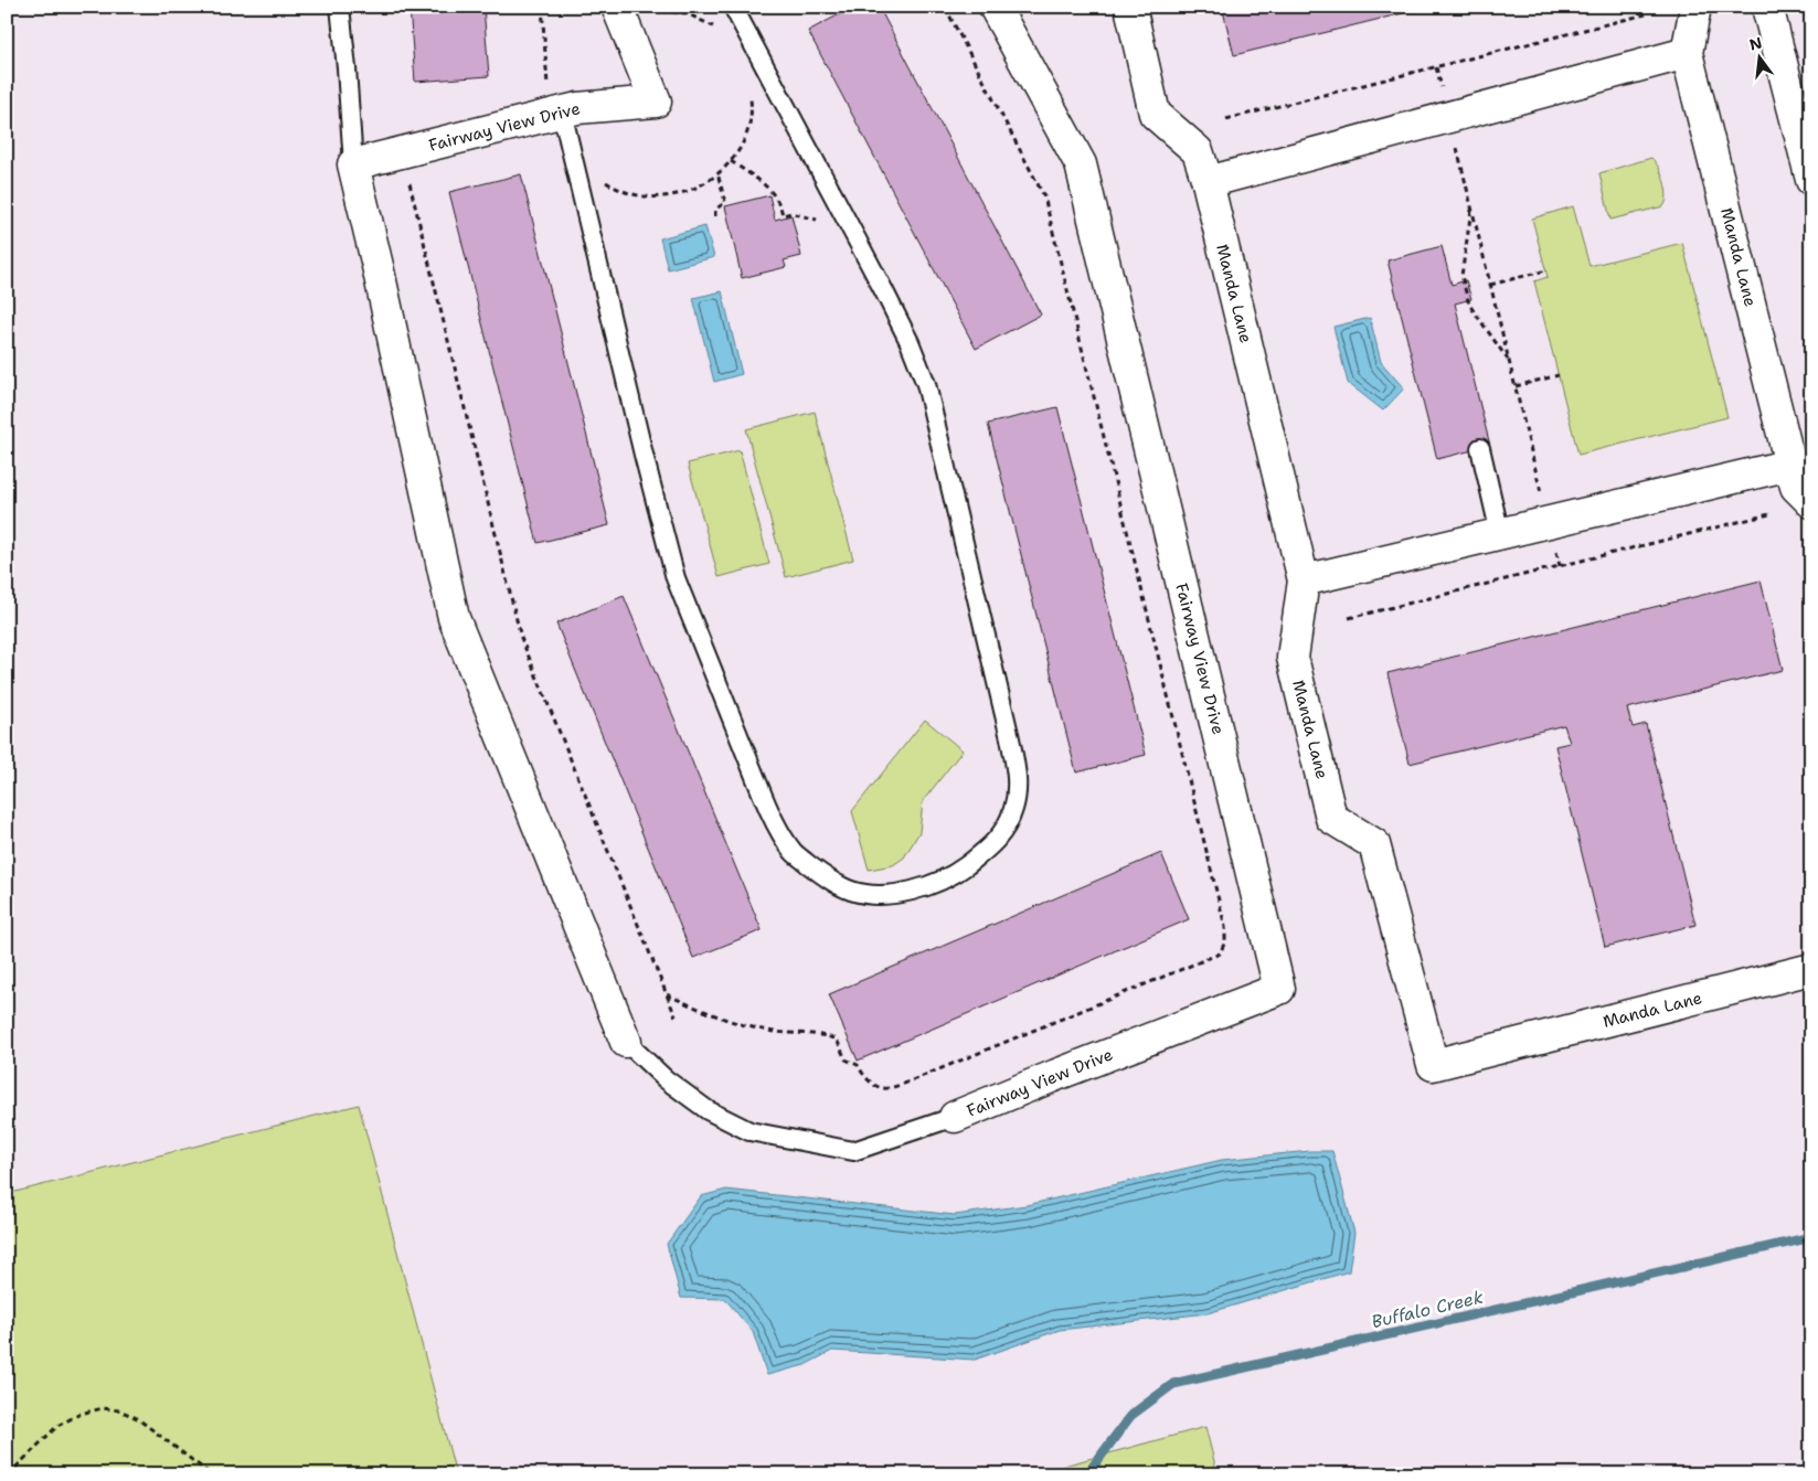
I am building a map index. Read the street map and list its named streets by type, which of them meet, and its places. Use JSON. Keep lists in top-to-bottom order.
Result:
{
  "streets": {
    "street": ["Fairway View Drive", "Manda Lane"]
  },
  "water": ["Buffalo Creek"],
  "north": "top"
}
